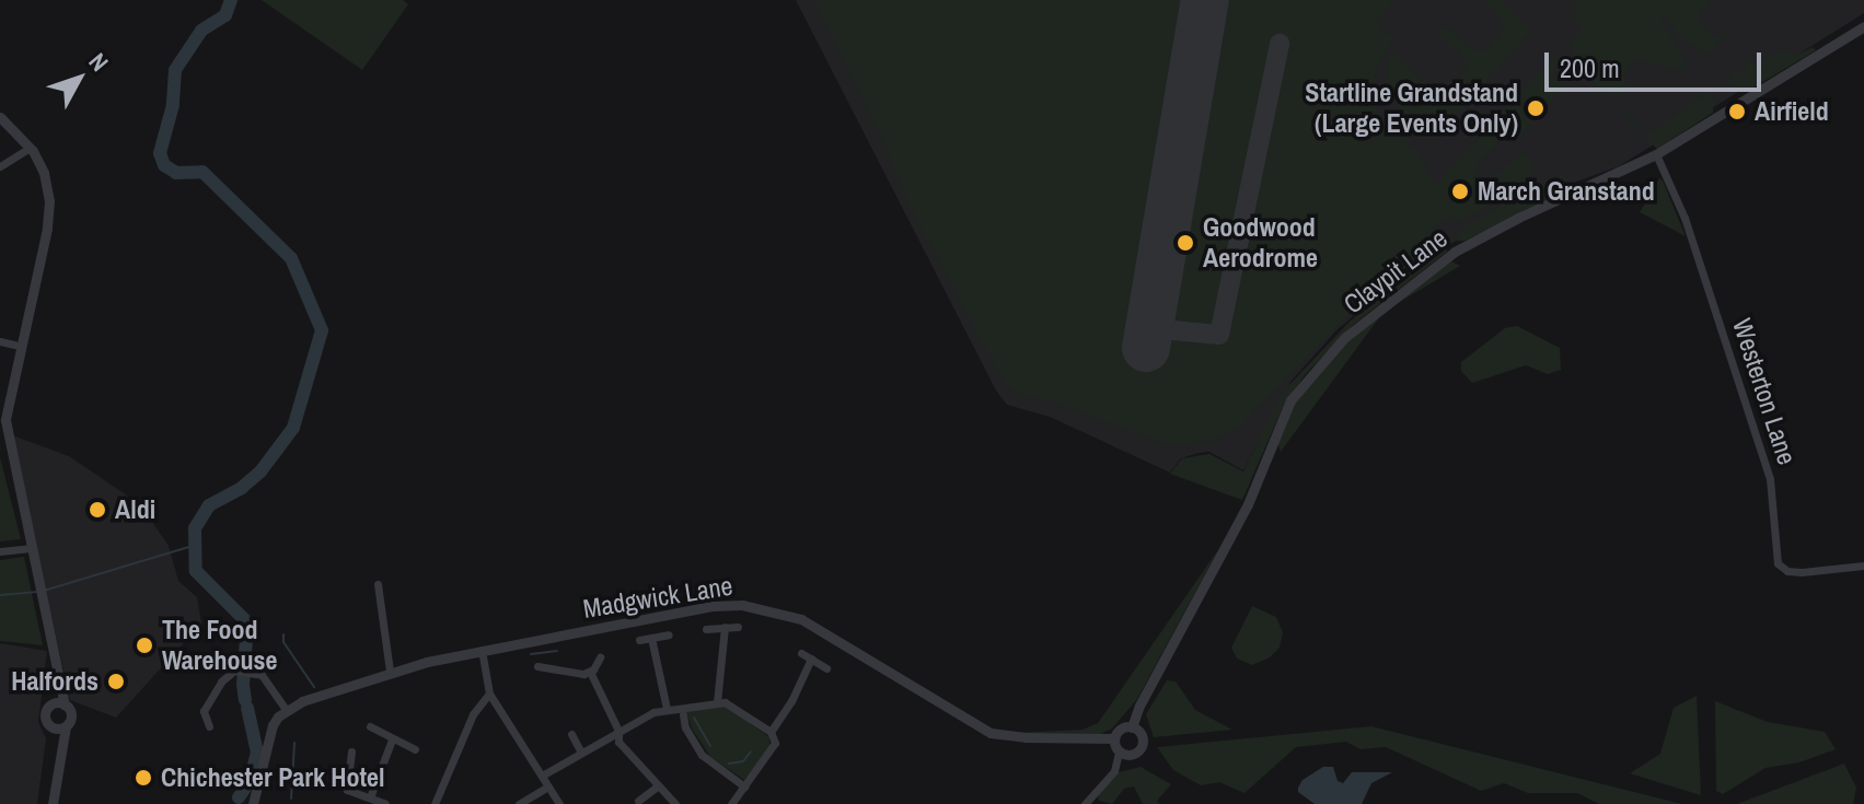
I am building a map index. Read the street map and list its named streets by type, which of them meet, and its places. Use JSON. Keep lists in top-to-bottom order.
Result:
{
  "streets": {
    "street": ["Claypit Lane", "Westerton Lane", "Madgwick Lane"]
  },
  "crossings": [
    ["Claypit Lane", "Westerton Lane"],
    ["Claypit Lane", "Madgwick Lane"]
  ],
  "places": [
    "Startline Grandstand (Large Events Only)",
    "Airfield",
    "March Granstand",
    "Goodwood Aerodrome",
    "Aldi",
    "The Food Warehouse",
    "Halfords",
    "Chichester Park Hotel"
  ],
  "scale_bar": "200 m",
  "north": "top right"
}
